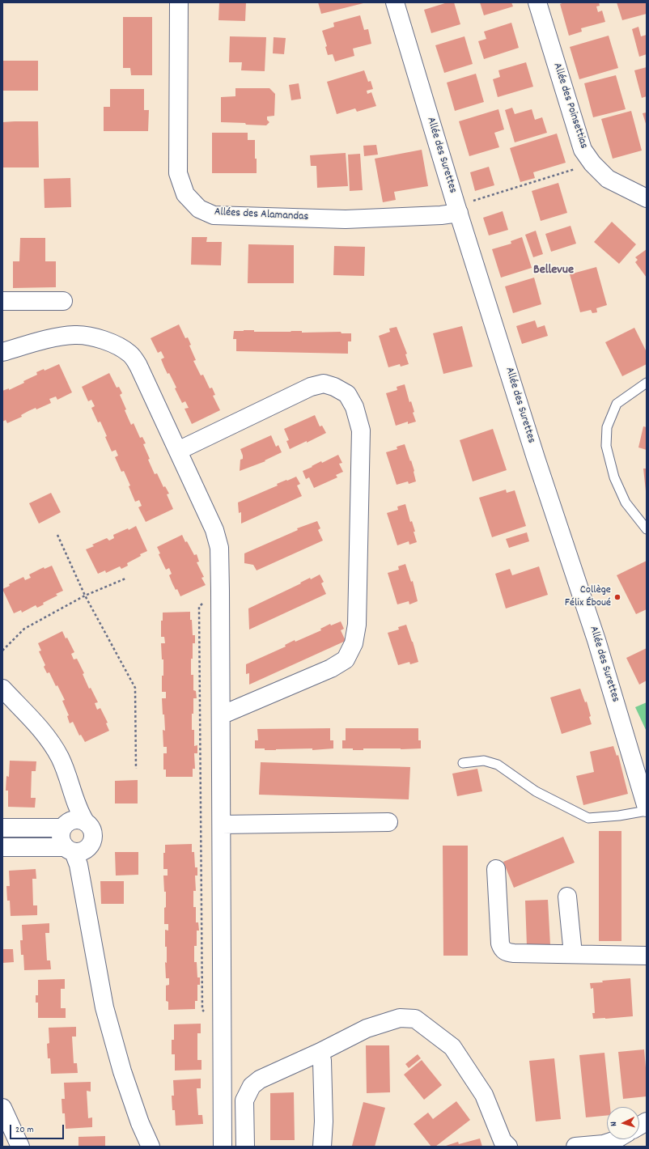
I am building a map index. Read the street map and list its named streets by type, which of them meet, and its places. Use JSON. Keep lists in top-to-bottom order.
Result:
{
  "streets": {
    "street": ["Allée des Poinsettias", "Allée des Surettes", "Allées des Alamandas"]
  },
  "crossings": [
    ["Allée des Surettes", "Allées des Alamandas"]
  ],
  "districts": ["Bellevue"],
  "places": ["Collège Félix Éboué"],
  "scale_bar": "20 m",
  "north": "left"
}
